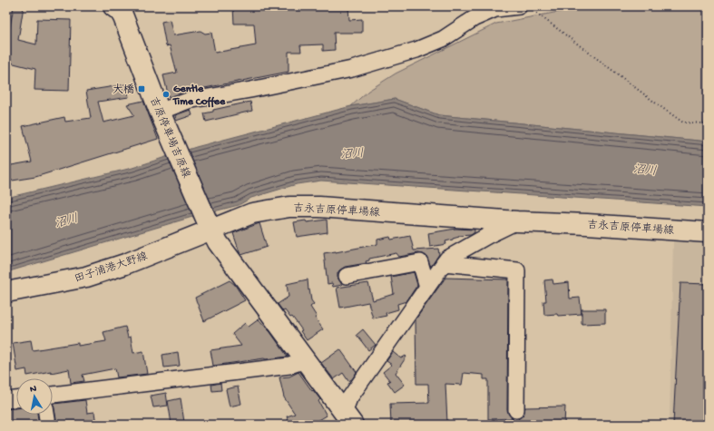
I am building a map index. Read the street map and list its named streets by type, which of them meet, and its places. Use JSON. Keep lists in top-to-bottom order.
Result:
{
  "streets": {
    "main road": ["吉原停車場吉原線", "吉永吉原停車場線", "田子浦港大野線"]
  },
  "crossings": [
    ["吉原停車場吉原線", "吉永吉原停車場線"],
    ["吉原停車場吉原線", "田子浦港大野線"],
    ["吉永吉原停車場線", "田子浦港大野線"]
  ],
  "water": ["沼川"],
  "places": {
    "transit": ["大橋"],
    "other": ["Gentle Time Coffee"]
  },
  "north": "top"
}
